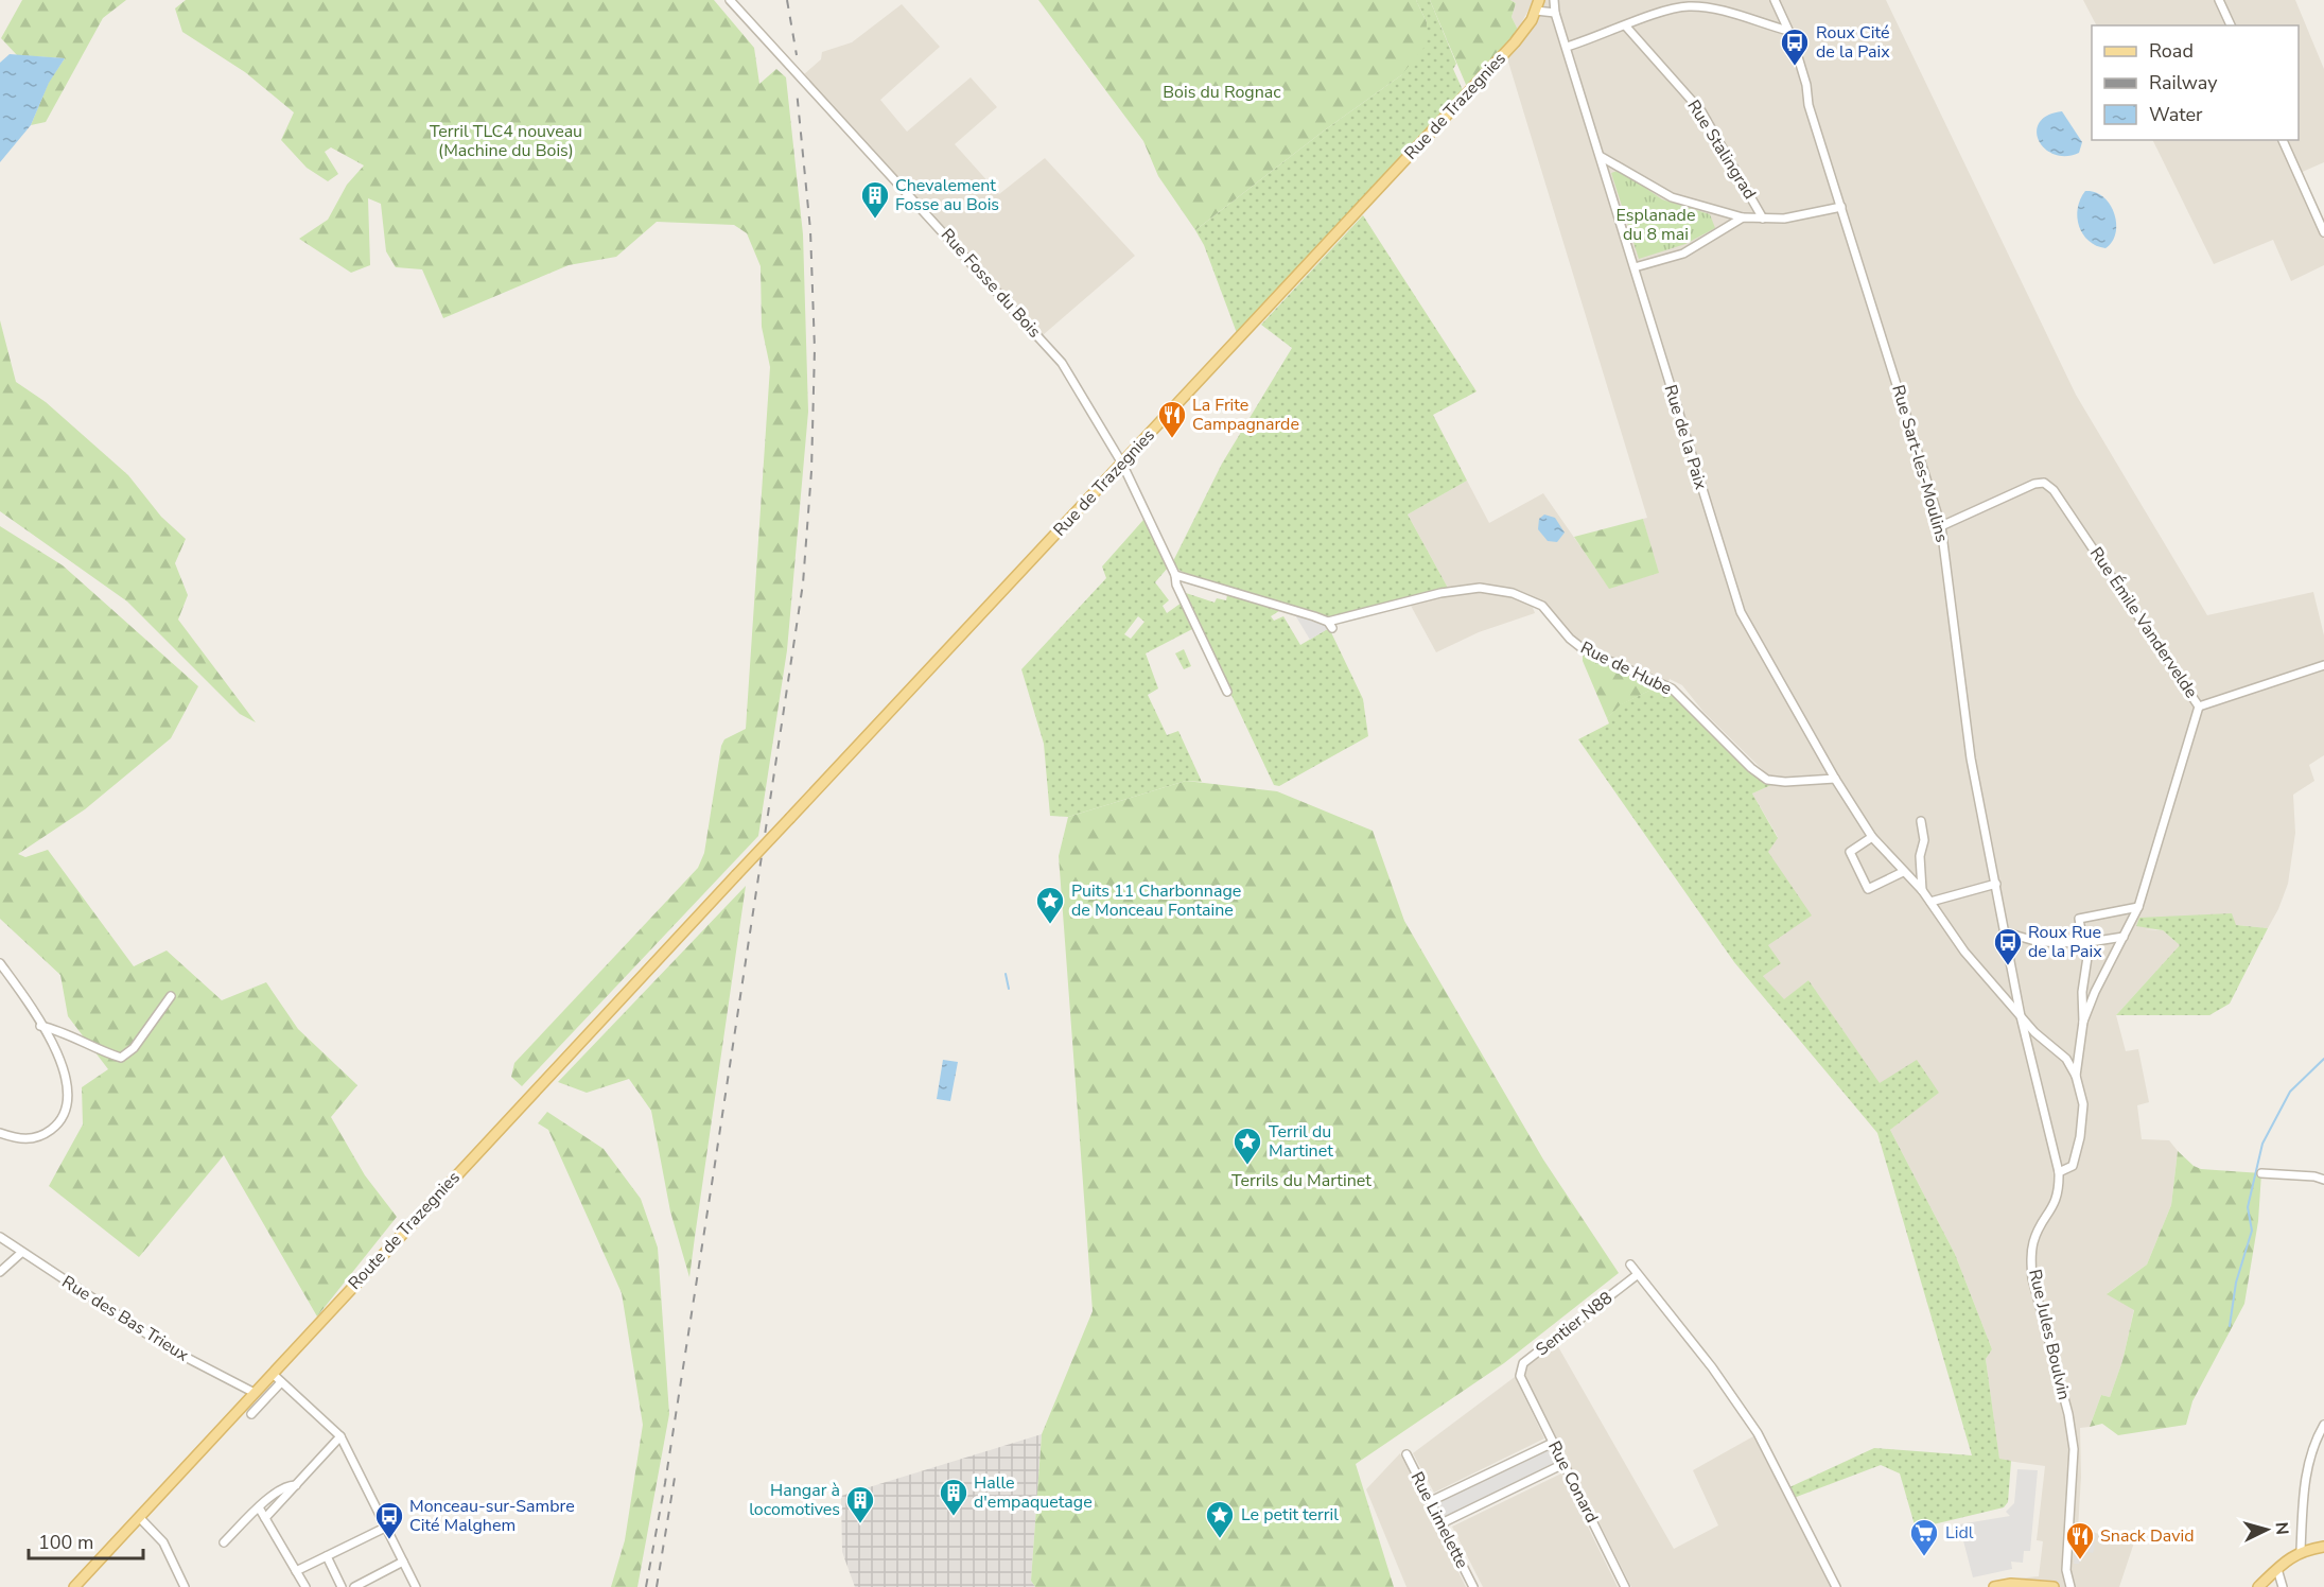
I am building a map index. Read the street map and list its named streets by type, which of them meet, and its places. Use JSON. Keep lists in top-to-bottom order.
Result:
{
  "streets": {
    "main road": ["Rue de Trazegnies", "Route de Trazegnies"],
    "street": [
      "Rue Stalingrad",
      "Rue Fosse du Bois",
      "Rue de la Paix",
      "Rue Sart-les-Moulins",
      "Rue Émile Vandervelde",
      "Rue de Hube",
      "Rue des Bas Trieux",
      "Sentier N88",
      "Rue Jules Boulvin",
      "Rue Conard",
      "Rue Limelette"
    ]
  },
  "crossings": [
    ["Rue de Trazegnies", "Rue Fosse du Bois"],
    ["Rue de Trazegnies", "Route de Trazegnies"],
    ["Rue Fosse du Bois", "Rue de Hube"],
    ["Rue de la Paix", "Rue Sart-les-Moulins"],
    ["Rue de la Paix", "Rue de Hube"],
    ["Rue de la Paix", "Rue Jules Boulvin"],
    ["Rue Sart-les-Moulins", "Rue Émile Vandervelde"],
    ["Rue Sart-les-Moulins", "Rue Jules Boulvin"],
    ["Route de Trazegnies", "Rue des Bas Trieux"],
    ["Sentier N88", "Rue Conard"]
  ],
  "parks": [
    "Bois du Rognac",
    "Terril TLC4 nouveau (Machine du Bois)",
    "Esplanade du 8 mai",
    "Terrils du Martinet"
  ],
  "places": {
    "bus stop": ["Roux Cité de la Paix", "Roux Rue de la Paix", "Monceau-sur-Sambre Cité Malghem"],
    "building": ["Chevalement Fosse au Bois", "Halle d'empaquetage", "Hangar à locomotives"],
    "restaurant": ["La Frite Campagnarde", "Snack David"],
    "place": ["Puits 11 Charbonnage de Monceau Fontaine", "Terril du Martinet", "Le petit terril"],
    "supermarket": ["Lidl"]
  },
  "legend": ["Road", "Railway", "Water"],
  "scale_bar": "100 m",
  "north": "right"
}
